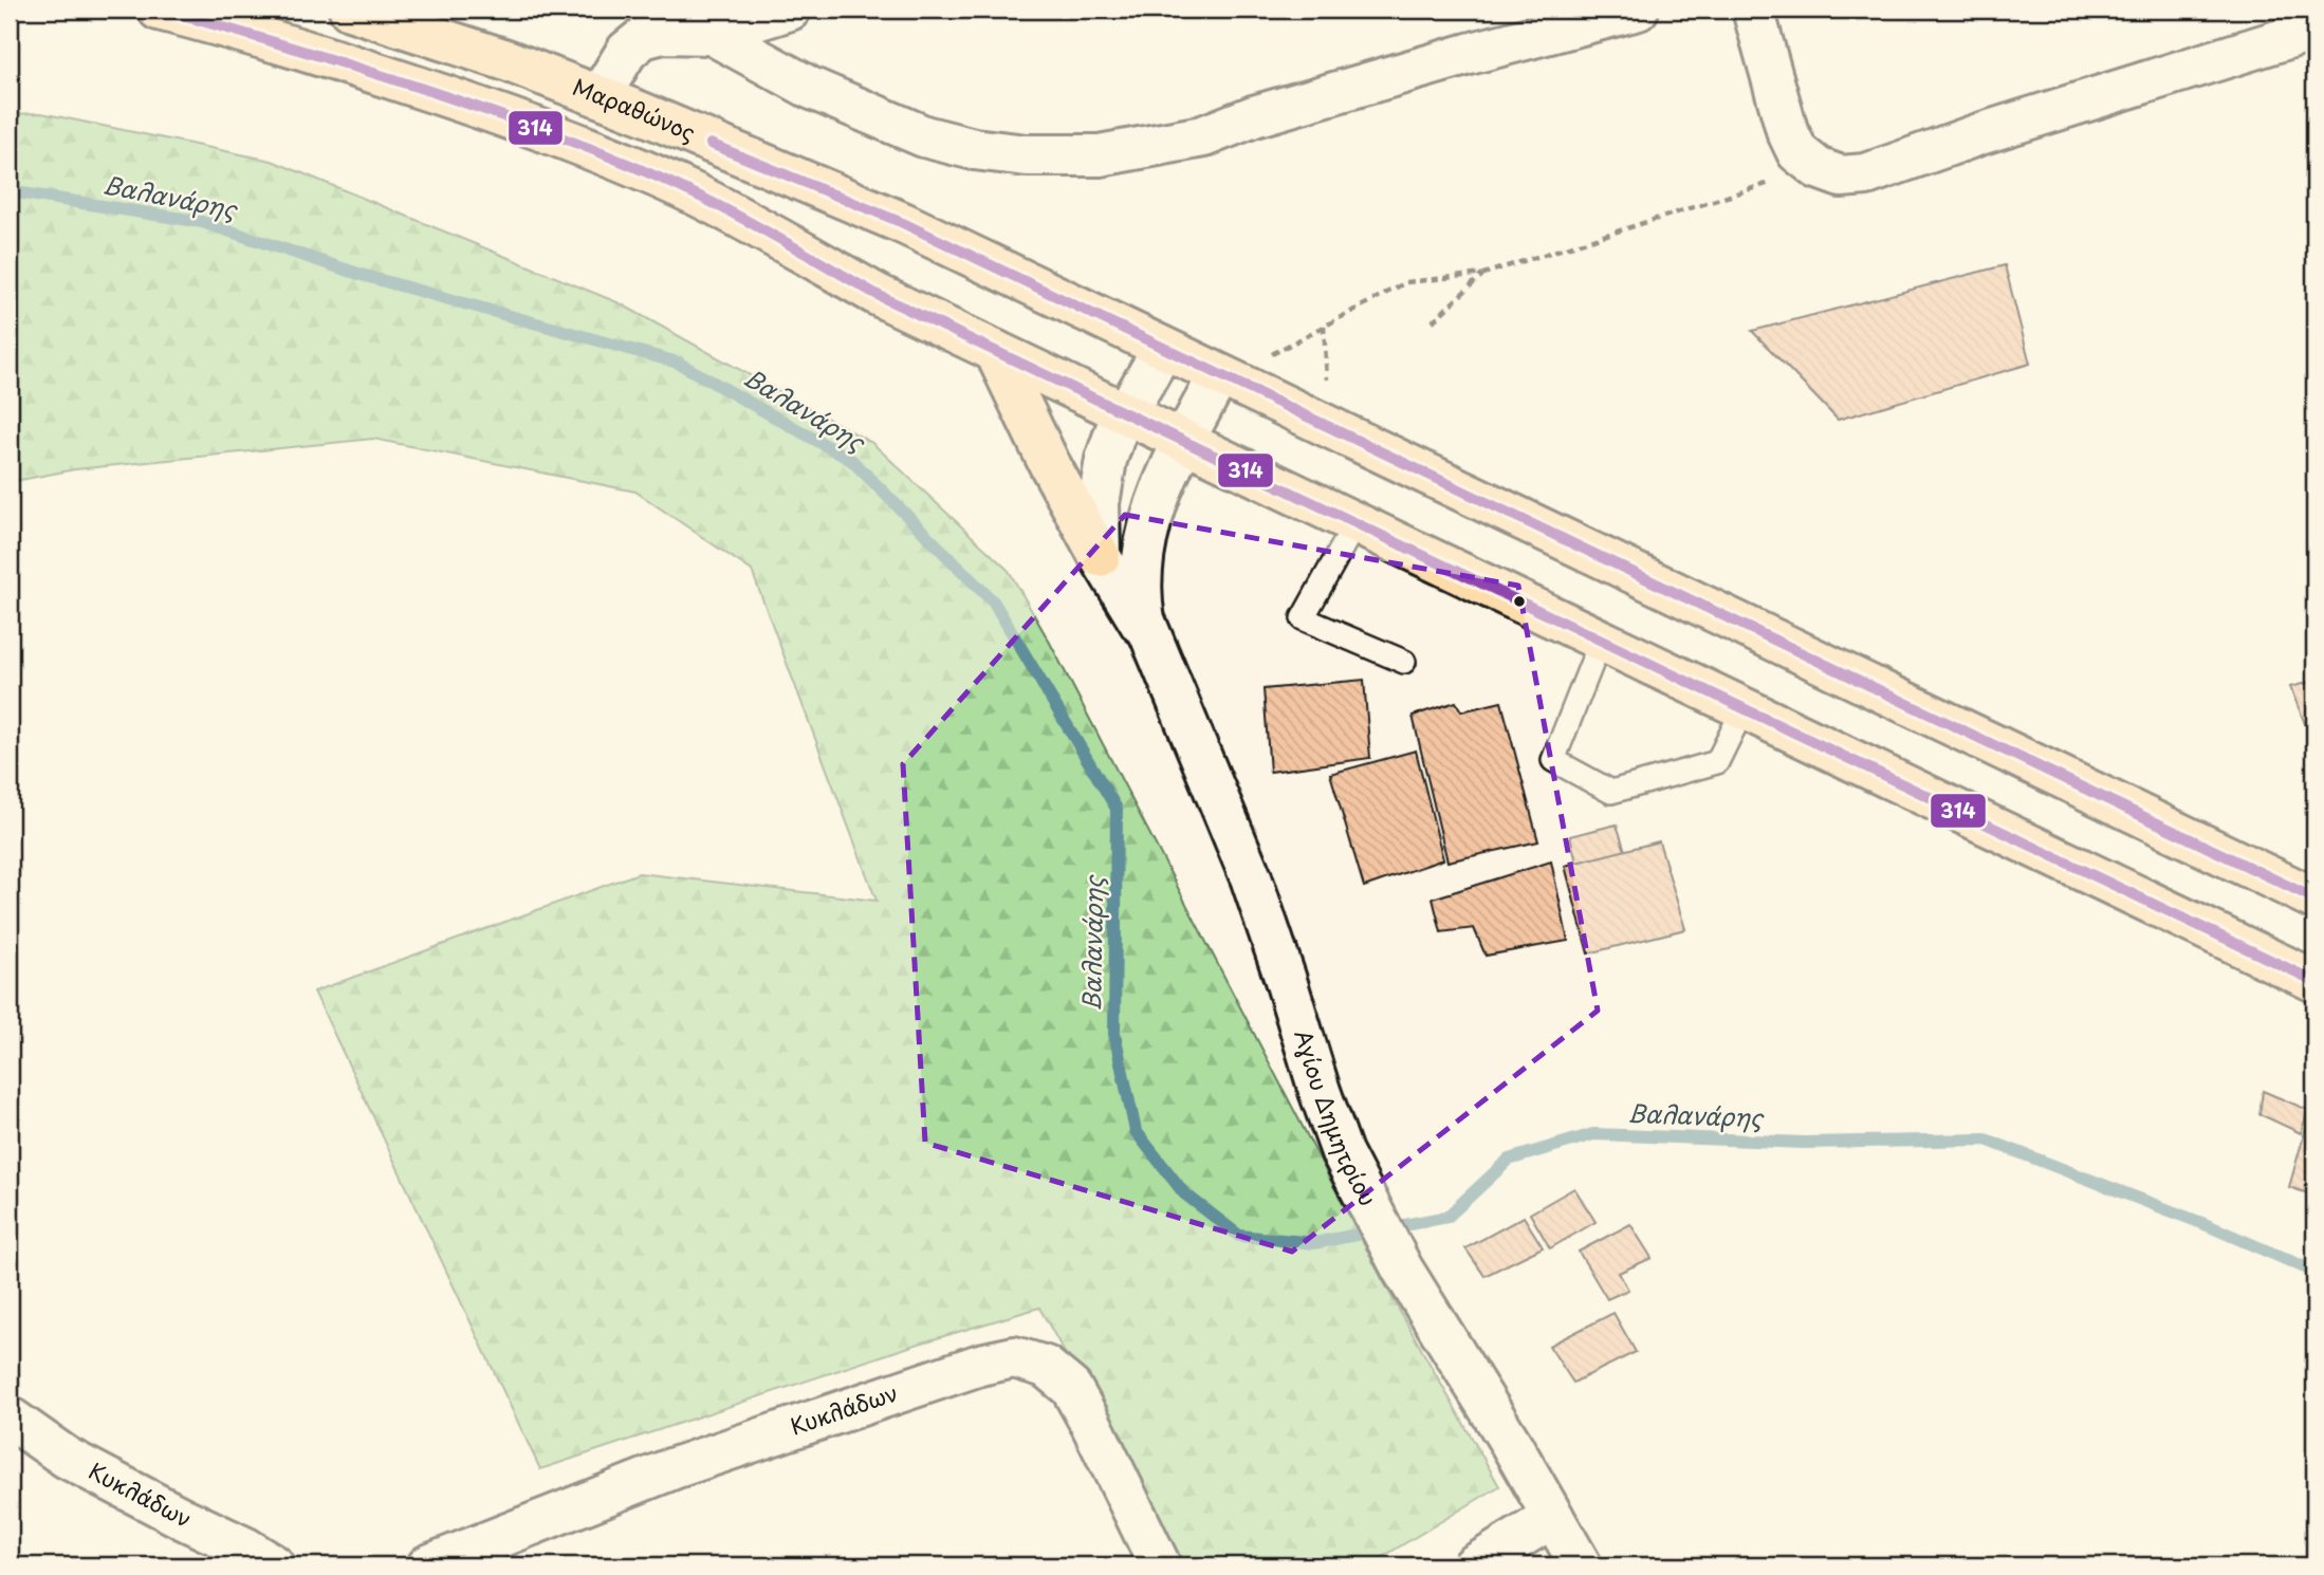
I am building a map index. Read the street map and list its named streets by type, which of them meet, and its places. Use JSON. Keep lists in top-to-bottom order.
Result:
{
  "streets": {
    "main road": ["Μαραθώνος"],
    "street": ["Αγίου Δημητρίου", "Κυκλάδων"]
  },
  "crossings": [
    ["Μαραθώνος", "Αγίου Δημητρίου"]
  ],
  "water": ["Βαλανάρης"],
  "lines": ["transit line 314"]
}
